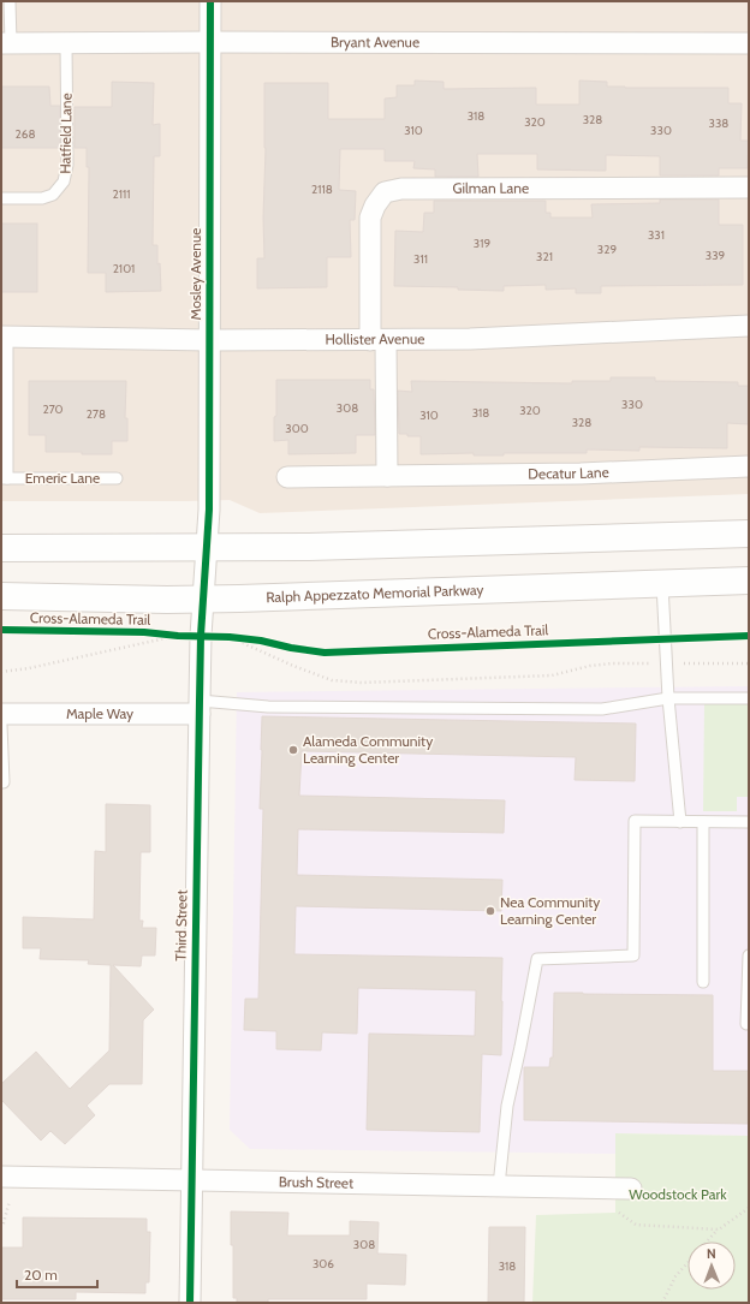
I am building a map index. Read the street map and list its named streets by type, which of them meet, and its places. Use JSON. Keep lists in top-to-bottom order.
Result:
{
  "streets": {
    "street": [
      "Bryant Avenue",
      "Gilman Lane",
      "Mosley Avenue",
      "Hollister Avenue",
      "Decatur Lane",
      "Ralph Appezzato Memorial Parkway",
      "Maple Way",
      "Third Street",
      "Brush Street"
    ],
    "lane": ["Hatfield Lane", "Emeric Lane"],
    "cycle path": ["Cross-Alameda Trail"]
  },
  "crossings": [
    ["Bryant Avenue", "Hatfield Lane"],
    ["Bryant Avenue", "Mosley Avenue"],
    ["Gilman Lane", "Hollister Avenue"],
    ["Mosley Avenue", "Hollister Avenue"],
    ["Mosley Avenue", "Third Street"],
    ["Hollister Avenue", "Emeric Lane"],
    ["Ralph Appezzato Memorial Parkway", "Third Street"],
    ["Maple Way", "Third Street"],
    ["Third Street", "Brush Street"]
  ],
  "parks": ["Woodstock Park"],
  "places": ["Alameda Community Learning Center", "Nea Community Learning Center"],
  "house_numbers": [
    "318",
    "328",
    "320",
    "338",
    "310",
    "330",
    "268",
    "2118",
    "2111",
    "331",
    "319",
    "329",
    "339",
    "321",
    "311",
    "2101",
    "330",
    "308",
    "270",
    "320",
    "318",
    "278",
    "310",
    "328",
    "300",
    "308",
    "306",
    "318"
  ],
  "scale_bar": "20 m",
  "north": "top"
}
